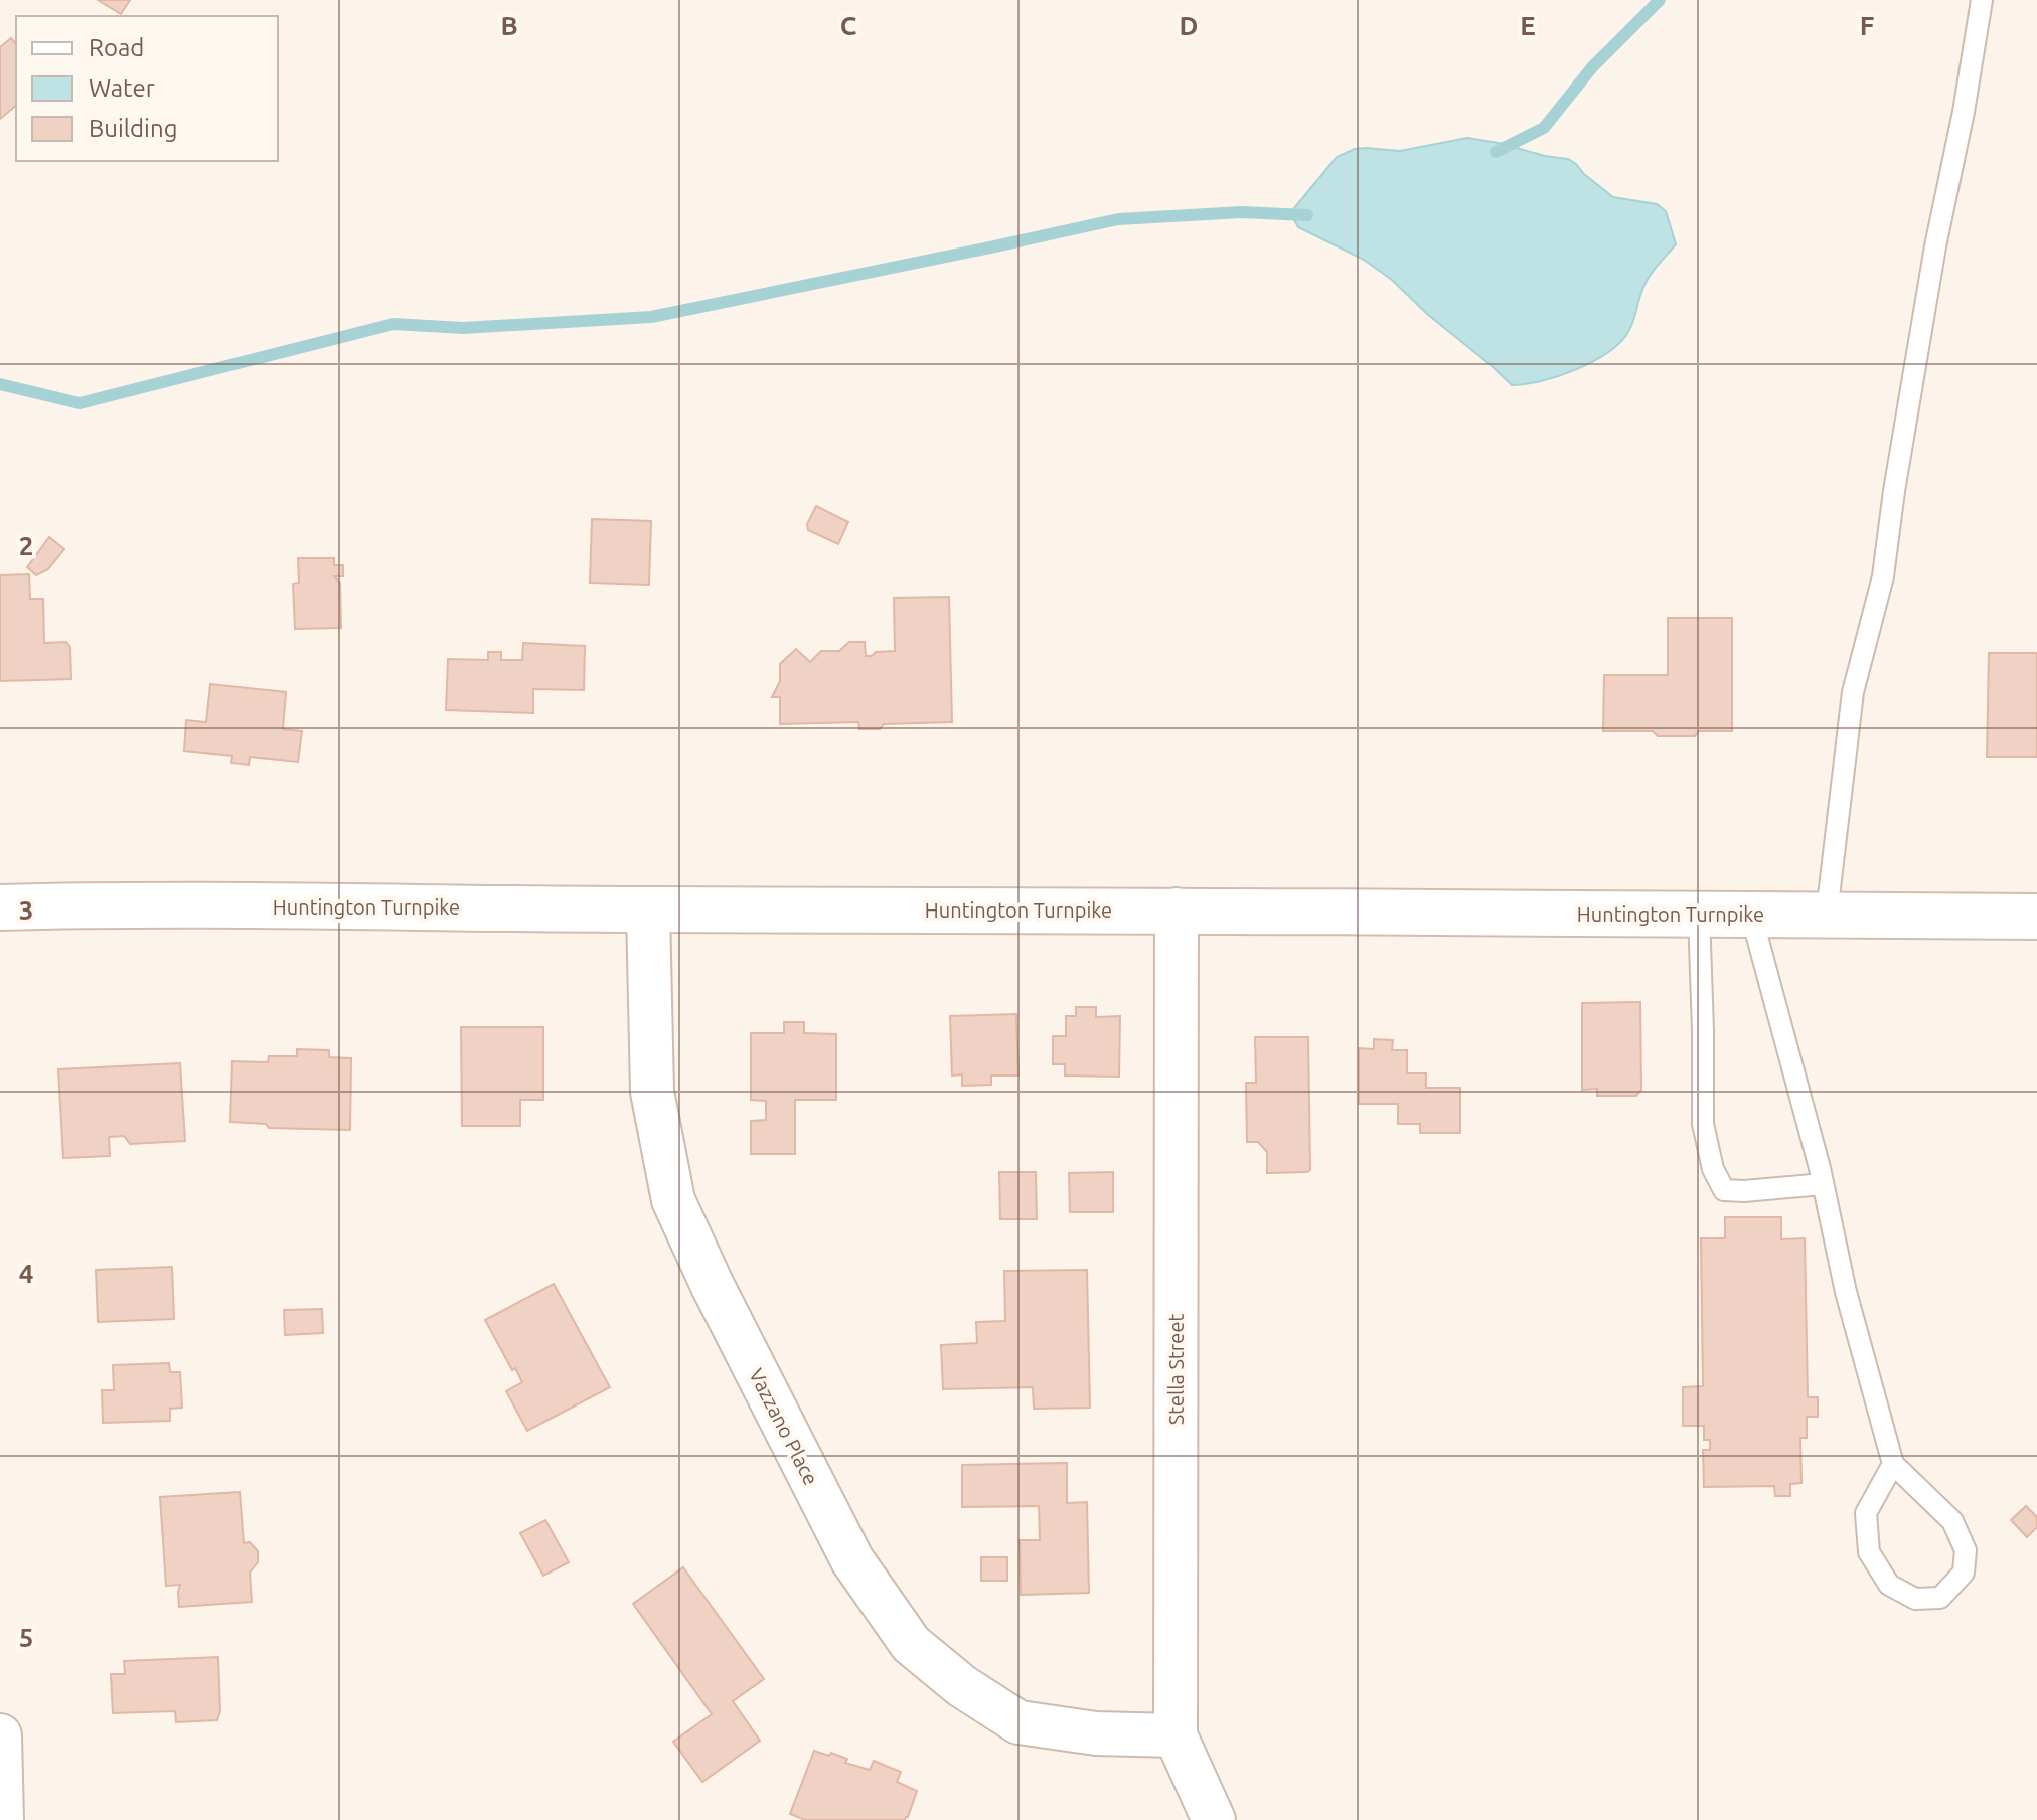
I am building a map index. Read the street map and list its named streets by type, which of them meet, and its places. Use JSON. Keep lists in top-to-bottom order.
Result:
{
  "streets": {
    "main road": ["Huntington Turnpike"],
    "street": ["Stella Street", "Vazzano Place"]
  },
  "crossings": [
    ["Huntington Turnpike", "Stella Street"],
    ["Huntington Turnpike", "Vazzano Place"],
    ["Stella Street", "Vazzano Place"]
  ],
  "legend": ["Road", "Water", "Building"],
  "grid": {
    "columns": [
      "B",
      "C",
      "D",
      "E",
      "F"
    ],
    "rows": [
      "2",
      "3",
      "4",
      "5"
    ]
  }
}
